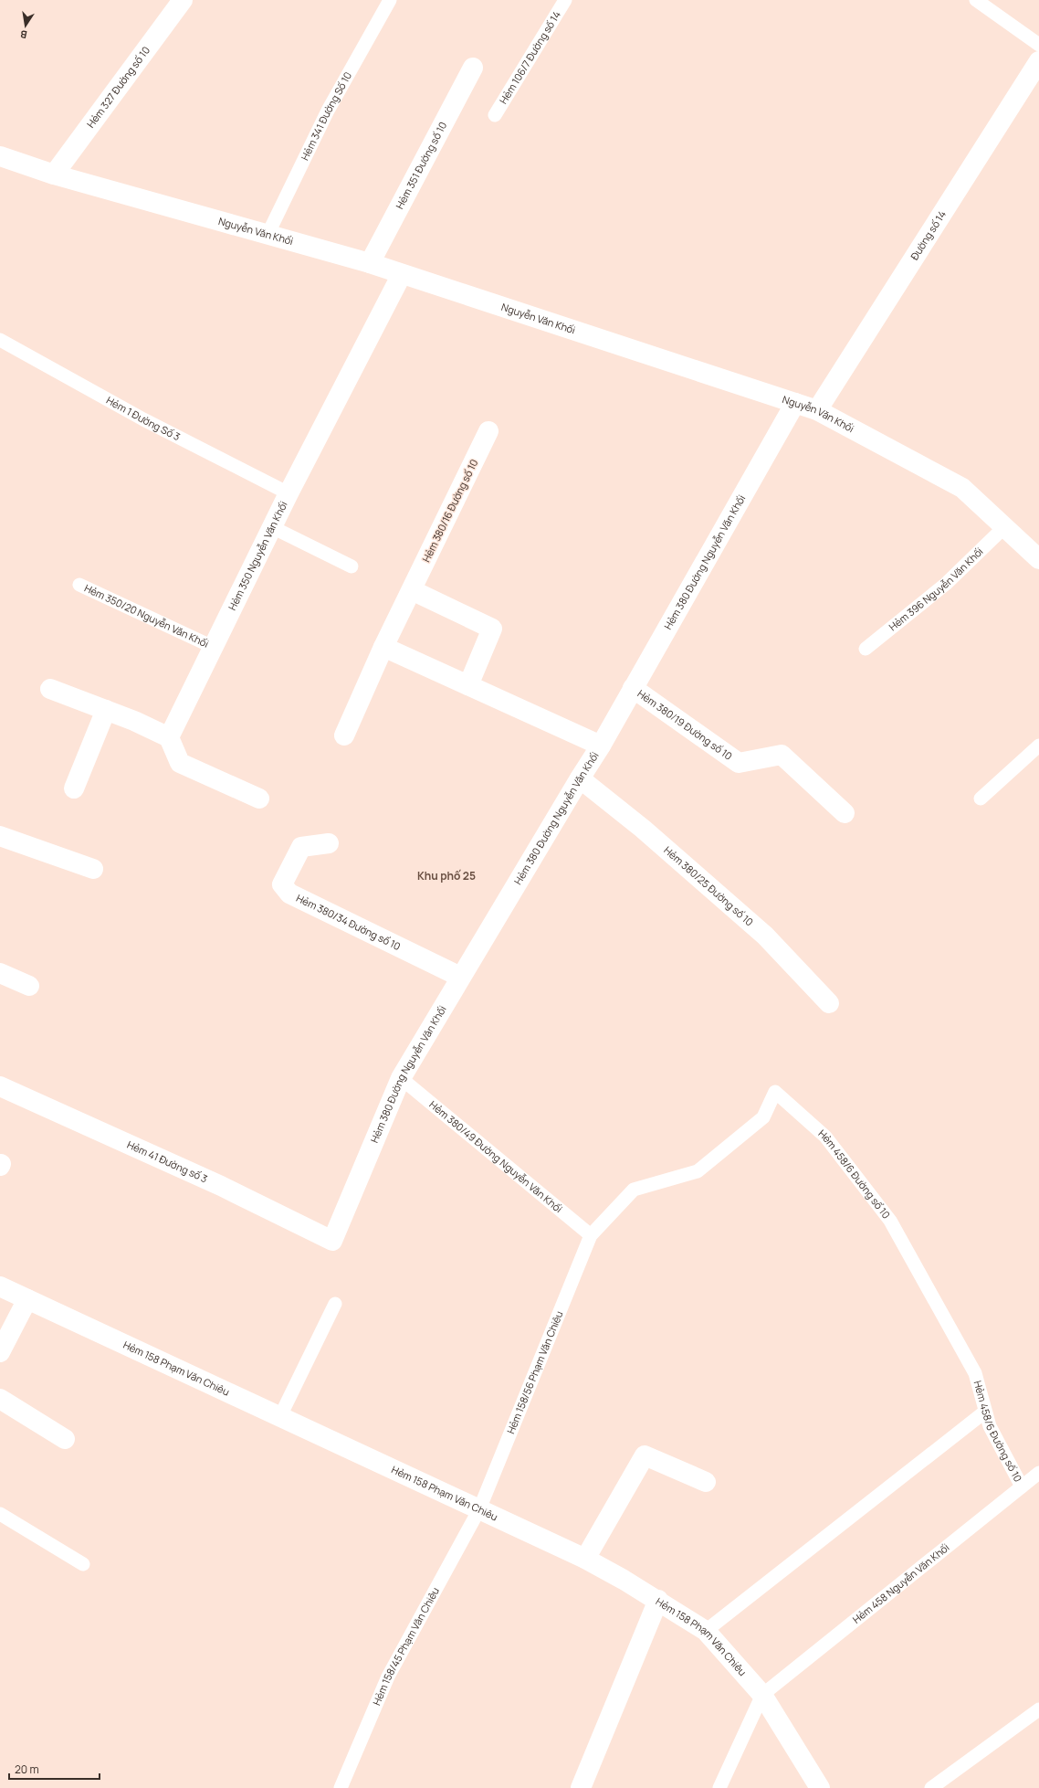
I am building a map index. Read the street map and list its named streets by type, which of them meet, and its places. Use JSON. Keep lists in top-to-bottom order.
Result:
{
  "streets": {
    "street": [
      "Hẻm 327 Đường số 10",
      "Hẻm 351 Đường số 10",
      "Nguyễn Văn Khối",
      "Đường số 14",
      "Hẻm 380/16 Đường số 10",
      "Hẻm 350 Nguyễn Văn Khối",
      "Hẻm 380 Đường Nguyễn Văn Khối",
      "Hẻm 380/19 Đường số 10",
      "Hẻm 380/25 Đường số 10",
      "Hẻm 380/34 Đường số 10",
      "Hẻm 41 Đường số 3",
      "Hẻm 158 Phạm Văn Chiêu"
    ],
    "lane": [
      "Hẻm 106/7 Đường số 14",
      "Hẻm 341 Đường Số 10",
      "Hẻm 1 Đường Số 3",
      "Hẻm 396 Nguyễn Văn Khối",
      "Hẻm 350/20 Nguyễn Văn Khối",
      "Hẻm 380/49 Đường Nguyễn Văn Khối",
      "Hẻm 458/6 Đường số 10",
      "Hẻm 158/56 Phạm Văn Chiêu",
      "Hẻm 458 Nguyễn Văn Khối",
      "Hẻm 158/45 Phạm Văn Chiêu"
    ]
  },
  "crossings": [
    ["Hẻm 327 Đường số 10", "Nguyễn Văn Khối"],
    ["Hẻm 341 Đường Số 10", "Nguyễn Văn Khối"],
    ["Hẻm 351 Đường số 10", "Nguyễn Văn Khối"],
    ["Nguyễn Văn Khối", "Đường số 14"],
    ["Nguyễn Văn Khối", "Hẻm 350 Nguyễn Văn Khối"],
    ["Nguyễn Văn Khối", "Hẻm 380 Đường Nguyễn Văn Khối"],
    ["Nguyễn Văn Khối", "Hẻm 396 Nguyễn Văn Khối"],
    ["Hẻm 1 Đường Số 3", "Hẻm 350 Nguyễn Văn Khối"],
    ["Hẻm 350 Nguyễn Văn Khối", "Hẻm 350/20 Nguyễn Văn Khối"],
    ["Hẻm 380 Đường Nguyễn Văn Khối", "Hẻm 380/19 Đường số 10"],
    ["Hẻm 380 Đường Nguyễn Văn Khối", "Hẻm 380/25 Đường số 10"],
    ["Hẻm 380 Đường Nguyễn Văn Khối", "Hẻm 380/34 Đường số 10"],
    ["Hẻm 380 Đường Nguyễn Văn Khối", "Hẻm 380/49 Đường Nguyễn Văn Khối"],
    ["Hẻm 380 Đường Nguyễn Văn Khối", "Hẻm 41 Đường số 3"],
    ["Hẻm 380/49 Đường Nguyễn Văn Khối", "Hẻm 458/6 Đường số 10"],
    ["Hẻm 380/49 Đường Nguyễn Văn Khối", "Hẻm 158/56 Phạm Văn Chiêu"],
    ["Hẻm 458/6 Đường số 10", "Hẻm 158/56 Phạm Văn Chiêu"],
    ["Hẻm 458/6 Đường số 10", "Hẻm 458 Nguyễn Văn Khối"],
    ["Hẻm 158 Phạm Văn Chiêu", "Hẻm 158/56 Phạm Văn Chiêu"],
    ["Hẻm 158 Phạm Văn Chiêu", "Hẻm 458 Nguyễn Văn Khối"],
    ["Hẻm 158 Phạm Văn Chiêu", "Hẻm 158/45 Phạm Văn Chiêu"],
    ["Hẻm 158/56 Phạm Văn Chiêu", "Hẻm 158/45 Phạm Văn Chiêu"]
  ],
  "districts": ["Khu phố 25"],
  "scale_bar": "20 m",
  "north": "bottom"
}
